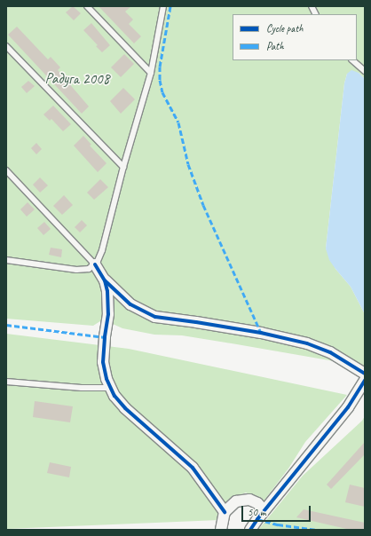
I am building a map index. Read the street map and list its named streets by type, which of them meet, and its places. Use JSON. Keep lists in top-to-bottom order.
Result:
{
  "parks": ["Радуга 2008"],
  "legend": ["Cycle path", "Path"],
  "scale_bar": "50 m"
}
